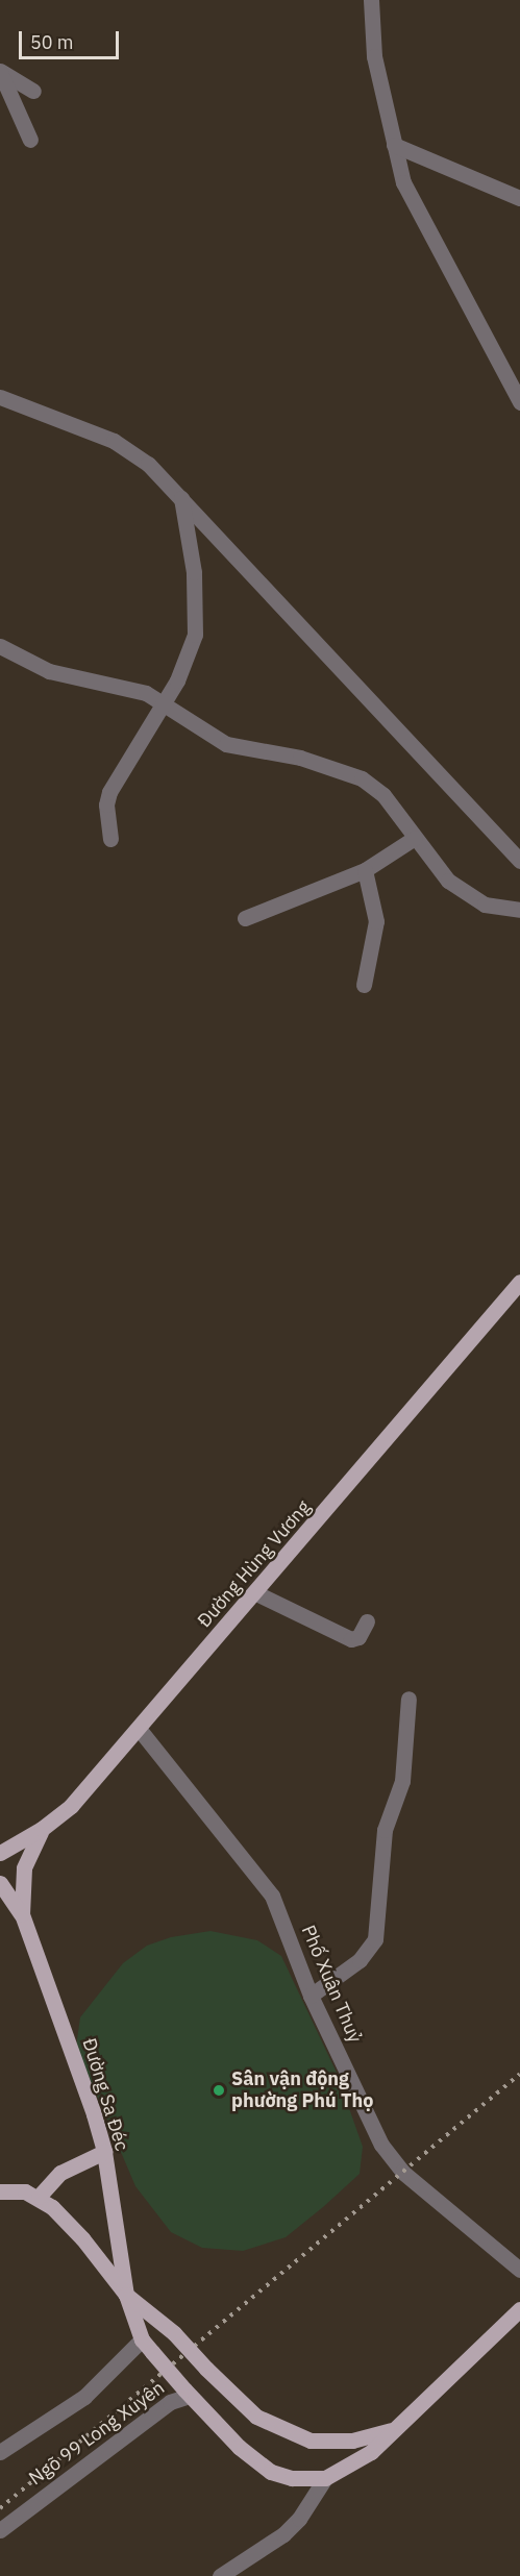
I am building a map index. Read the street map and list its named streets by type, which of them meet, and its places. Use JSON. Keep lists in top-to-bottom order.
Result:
{
  "streets": {
    "main road": ["Đường Hùng Vương", "Đường Sa Đéc"],
    "street": ["Phố Xuân Thuỷ", "Ngõ 99 Long Xuyên"]
  },
  "crossings": [
    ["Đường Hùng Vương", "Phố Xuân Thuỷ"],
    ["Đường Hùng Vương", "Đường Sa Đéc"]
  ],
  "places": ["Sân vận động phường Phú Thọ"],
  "scale_bar": "50 m"
}
